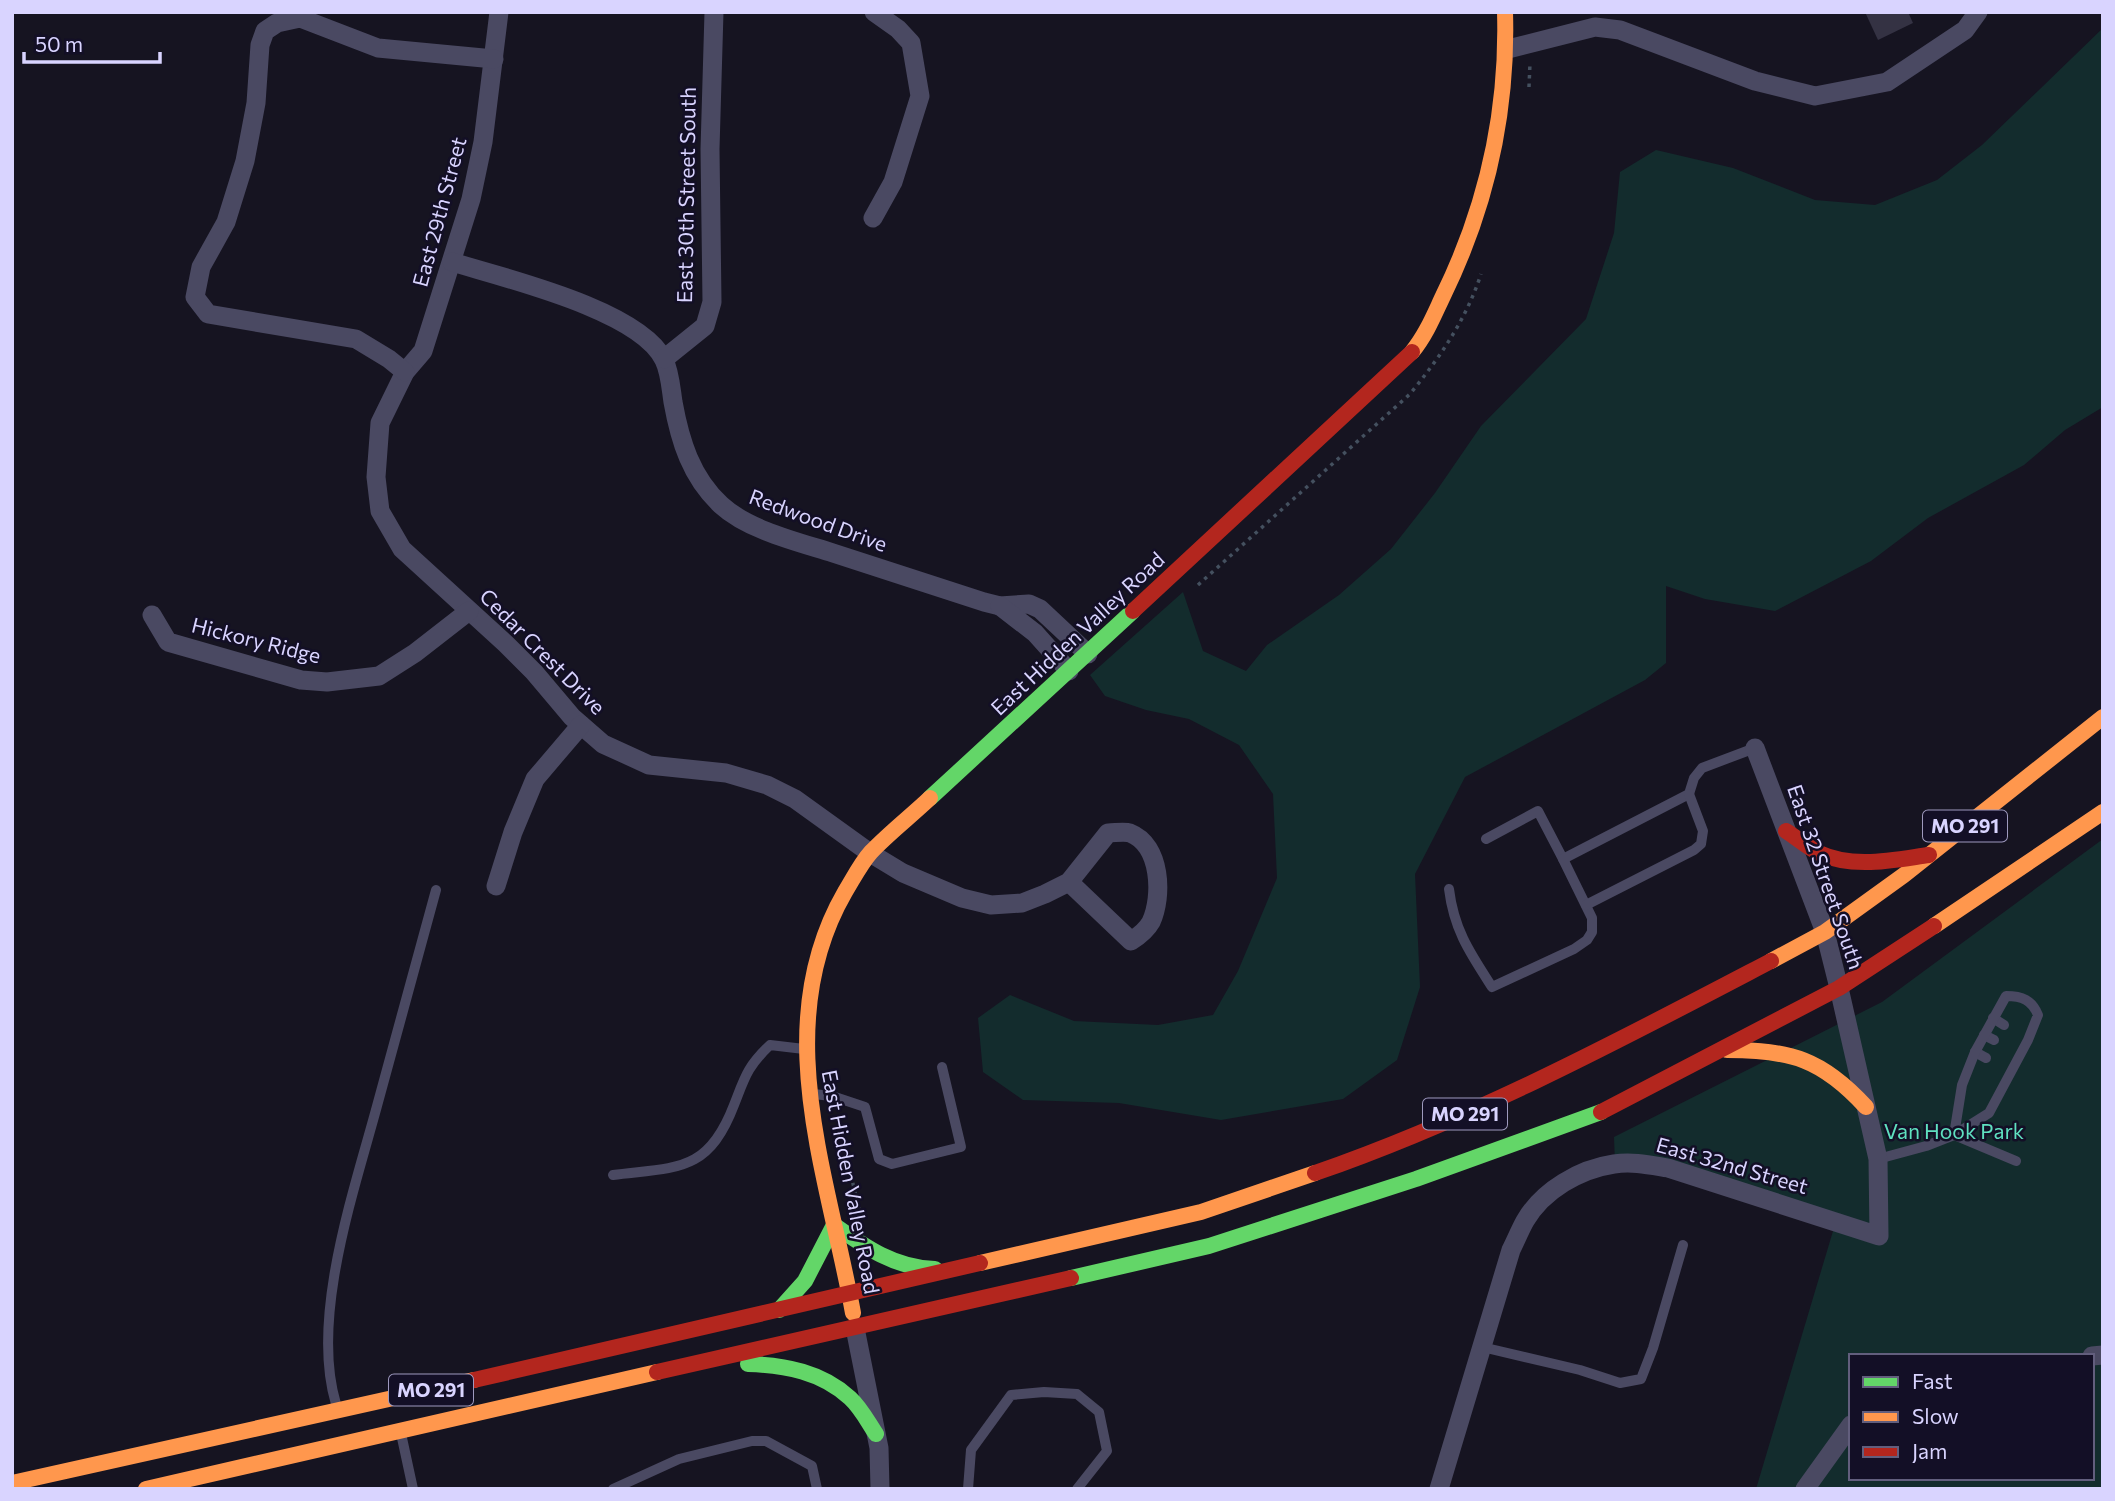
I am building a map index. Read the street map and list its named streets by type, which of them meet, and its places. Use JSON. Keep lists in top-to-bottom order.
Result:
{
  "streets": {
    "main road": ["East Hidden Valley Road", "MO 291"],
    "street": [
      "East 30th Street South",
      "East 29th Street",
      "Redwood Drive",
      "Hickory Ridge",
      "Cedar Crest Drive",
      "East 32 Street South",
      "East 32nd Street"
    ]
  },
  "crossings": [
    ["East 30th Street South", "Redwood Drive"],
    ["East 29th Street", "Cedar Crest Drive"],
    ["Redwood Drive", "East Hidden Valley Road"],
    ["East Hidden Valley Road", "Cedar Crest Drive"],
    ["East Hidden Valley Road", "MO 291"],
    ["Hickory Ridge", "Cedar Crest Drive"],
    ["MO 291", "East 32 Street South"],
    ["East 32 Street South", "East 32nd Street"]
  ],
  "parks": ["Van Hook Park"],
  "legend": ["Fast", "Slow", "Jam"],
  "scale_bar": "50 m"
}
